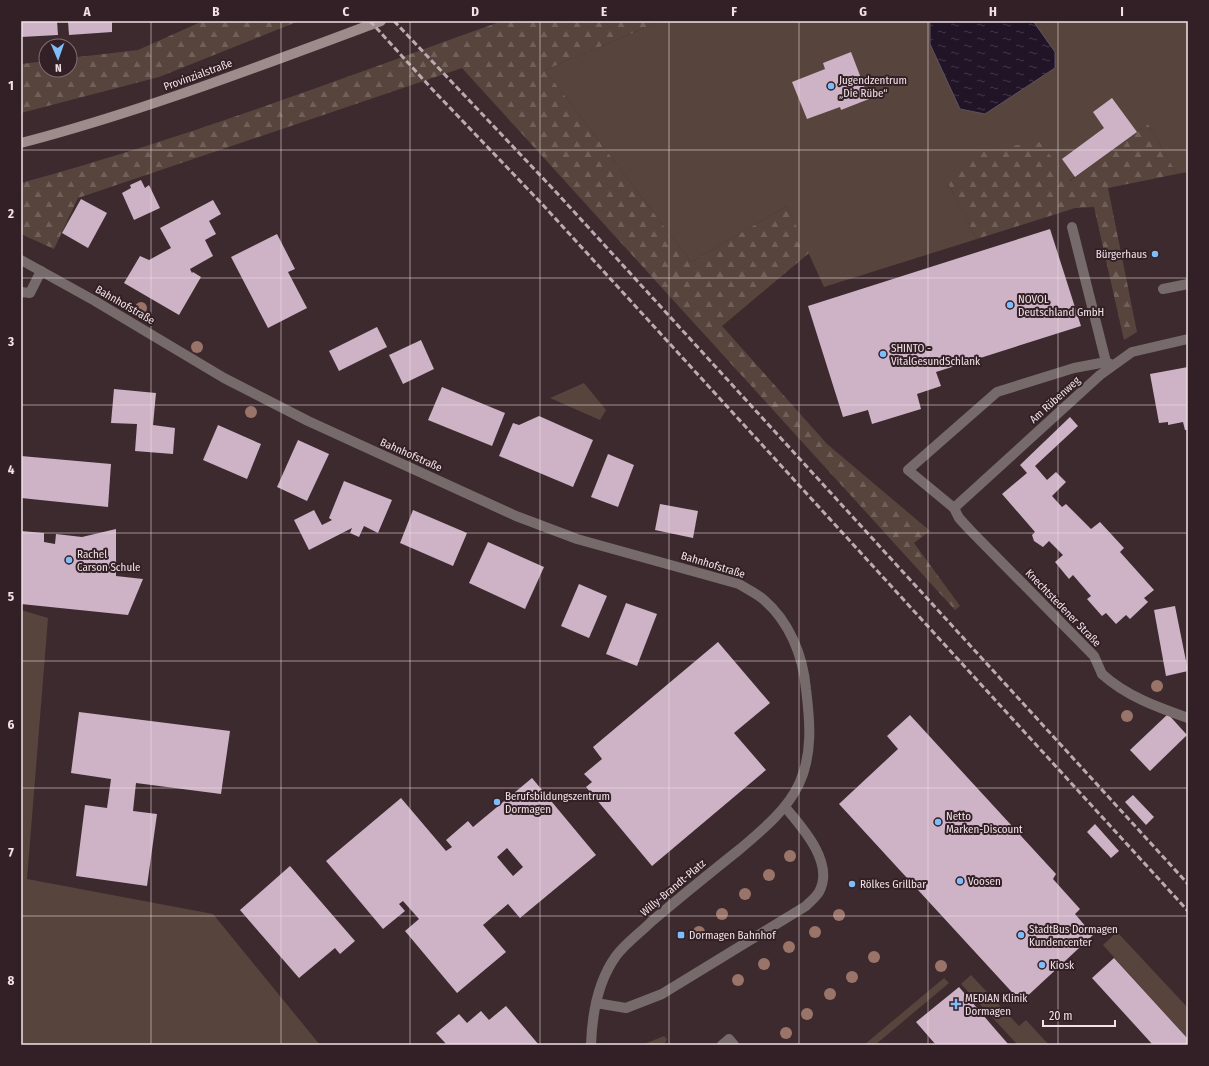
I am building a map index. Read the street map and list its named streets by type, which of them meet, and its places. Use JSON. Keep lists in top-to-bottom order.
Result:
{
  "streets": {
    "main road": ["Provinzialstraße"],
    "street": [
      "Bahnhofstraße",
      "Am Rübenweg",
      "Knechtstedener Straße",
      "Willy-Brandt-Platz"
    ]
  },
  "crossings": [
    ["Bahnhofstraße", "Willy-Brandt-Platz"],
    ["Am Rübenweg", "Knechtstedener Straße"]
  ],
  "places": {
    "other": [
      "Jugendzentrum „Die Rübe“",
      "Bürgerhaus",
      "NOVOL Deutschland GmbH",
      "SHINTO - VitalGesundSchlank",
      "Rachel Carson Schule",
      "Berufsbildungszentrum Dormagen",
      "Netto Marken-Discount",
      "Voosen",
      "Rölkes Grillbar",
      "StadtBus Dormagen Kundencenter",
      "Kiosk"
    ],
    "transit": ["Dormagen Bahnhof"],
    "health": ["MEDIAN Klinik Dormagen"]
  },
  "scale_bar": "20 m",
  "north": "bottom",
  "grid": {
    "columns": [
      "A",
      "B",
      "C",
      "D",
      "E",
      "F",
      "G",
      "H",
      "I"
    ],
    "rows": [
      "1",
      "2",
      "3",
      "4",
      "5",
      "6",
      "7",
      "8"
    ]
  }
}
